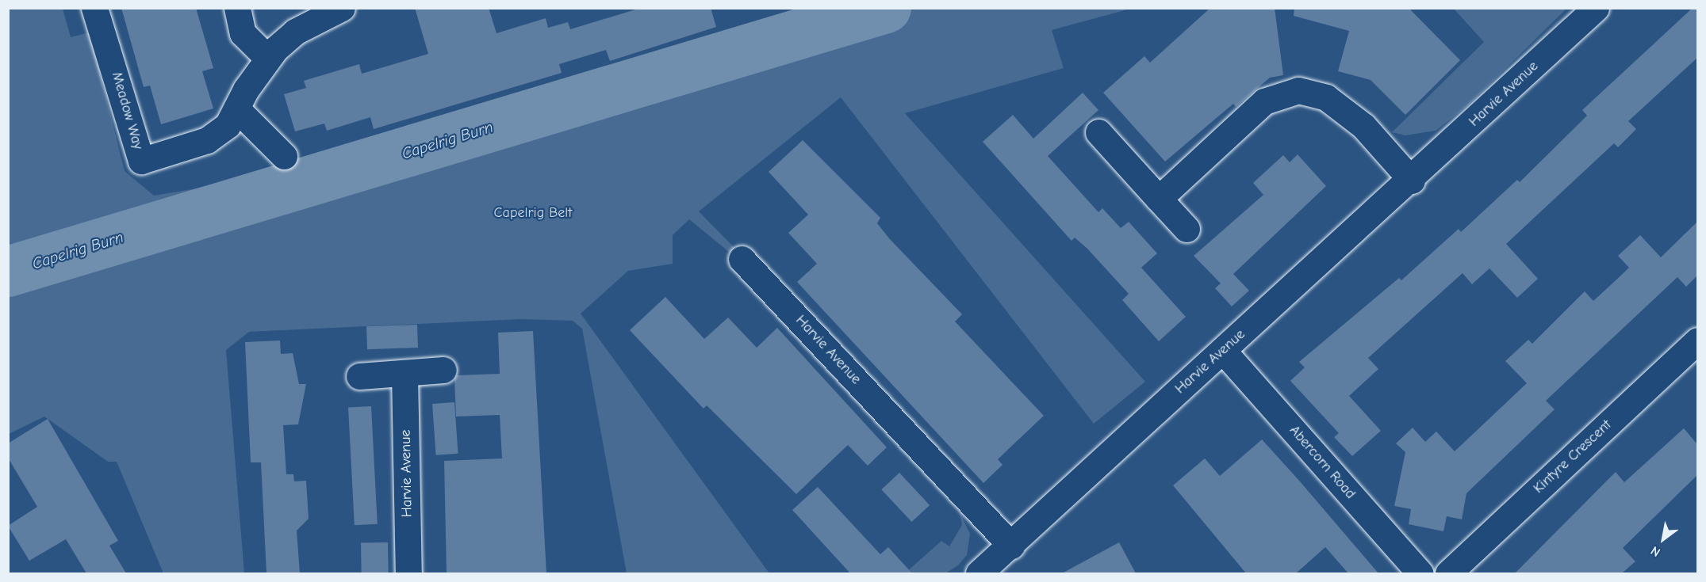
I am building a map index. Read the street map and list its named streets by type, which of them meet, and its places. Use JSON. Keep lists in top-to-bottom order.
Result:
{
  "streets": {
    "street": [
      "Harvie Avenue",
      "Meadow Way",
      "Kintyre Crescent",
      "Abercorn Road"
    ]
  },
  "crossings": [
    ["Harvie Avenue", "Abercorn Road"]
  ],
  "water": ["Capelrig Burn"],
  "parks": ["Capelrig Belt"],
  "north": "bottom left"
}
